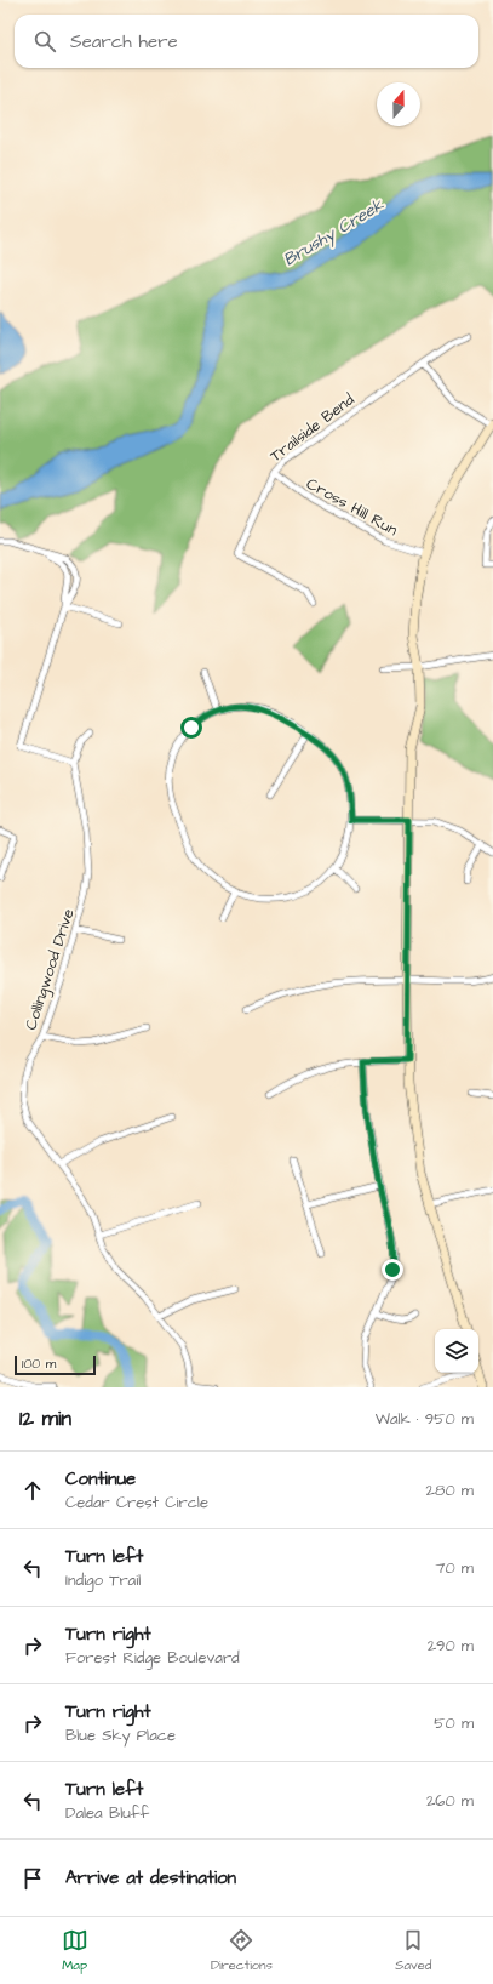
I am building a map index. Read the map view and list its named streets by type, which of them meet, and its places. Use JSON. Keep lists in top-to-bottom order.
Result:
{
  "streets": {
    "street": ["Trailside Bend", "Cross Hill Run", "Collingwood Drive"]
  },
  "crossings": [
    ["Trailside Bend", "Cross Hill Run"]
  ],
  "water": ["Brushy Creek"],
  "scale_bar": "100 m",
  "north": "top",
  "page": {
    "search": "Search here",
    "scale": "100 m",
    "heading": ["12 min", "Walk · 950 m"],
    "list": [
      ["Continue", "Cedar Crest Circle", "280 m"],
      ["Turn left", "Indigo Trail", "70 m"],
      ["Turn right", "Forest Ridge Boulevard", "290 m"],
      ["Turn right", "Blue Sky Place", "50 m"],
      ["Turn left", "Dalea Bluff", "260 m"],
      "Arrive at destination"
    ],
    "nav": ["Map", "Directions", "Saved"]
  }
}
